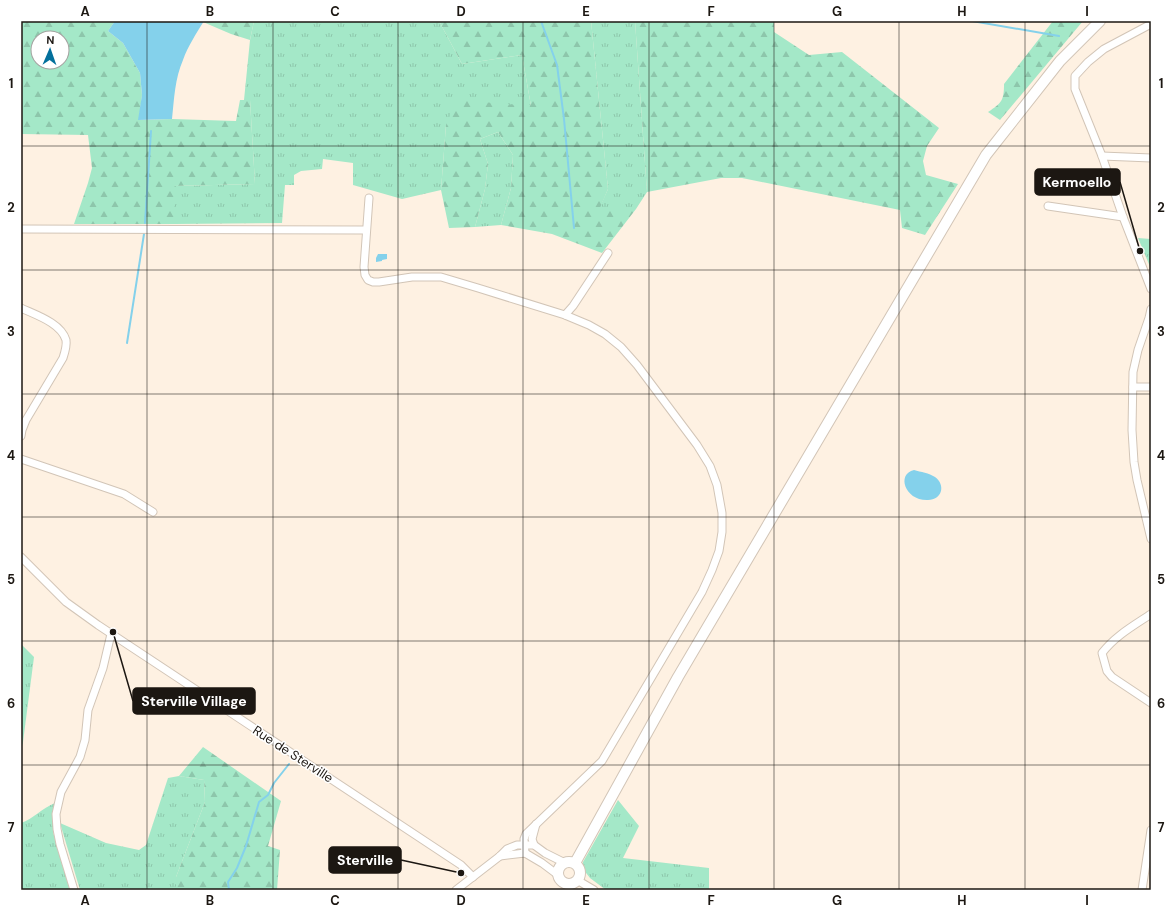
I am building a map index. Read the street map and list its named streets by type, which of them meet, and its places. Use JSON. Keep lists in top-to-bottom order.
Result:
{
  "streets": {
    "street": ["Rue de Sterville"]
  },
  "places": ["Kermoello", "Sterville Village", "Sterville"],
  "north": "top",
  "grid": {
    "columns": [
      "A",
      "B",
      "C",
      "D",
      "E",
      "F",
      "G",
      "H",
      "I"
    ],
    "rows": [
      "1",
      "2",
      "3",
      "4",
      "5",
      "6",
      "7"
    ]
  }
}
